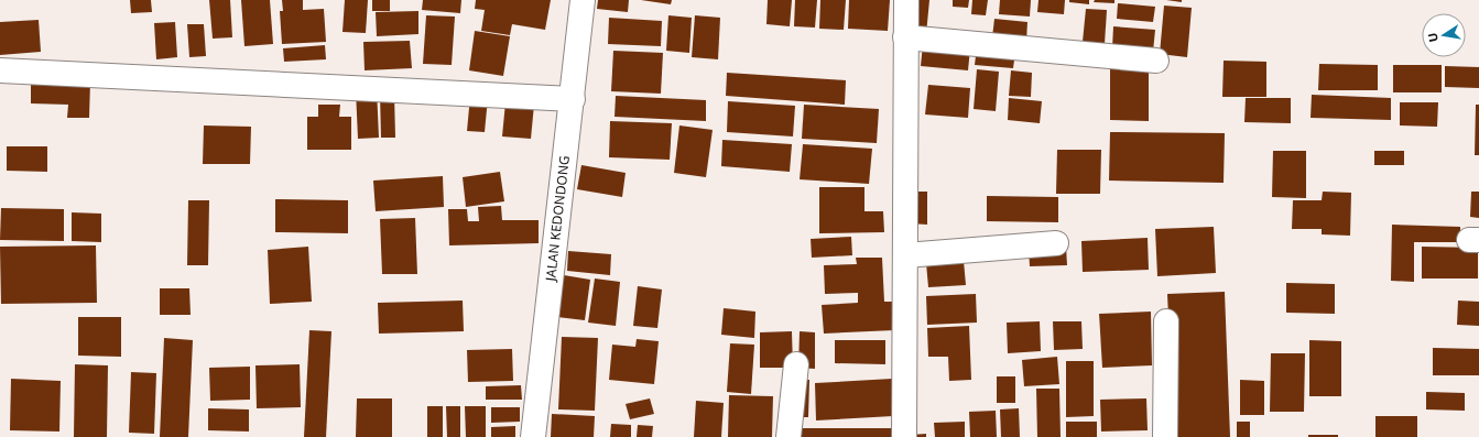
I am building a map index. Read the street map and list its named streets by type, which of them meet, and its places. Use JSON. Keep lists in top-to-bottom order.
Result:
{
  "streets": {
    "street": ["JALAN KEDONDONG"]
  },
  "north": "left"
}
